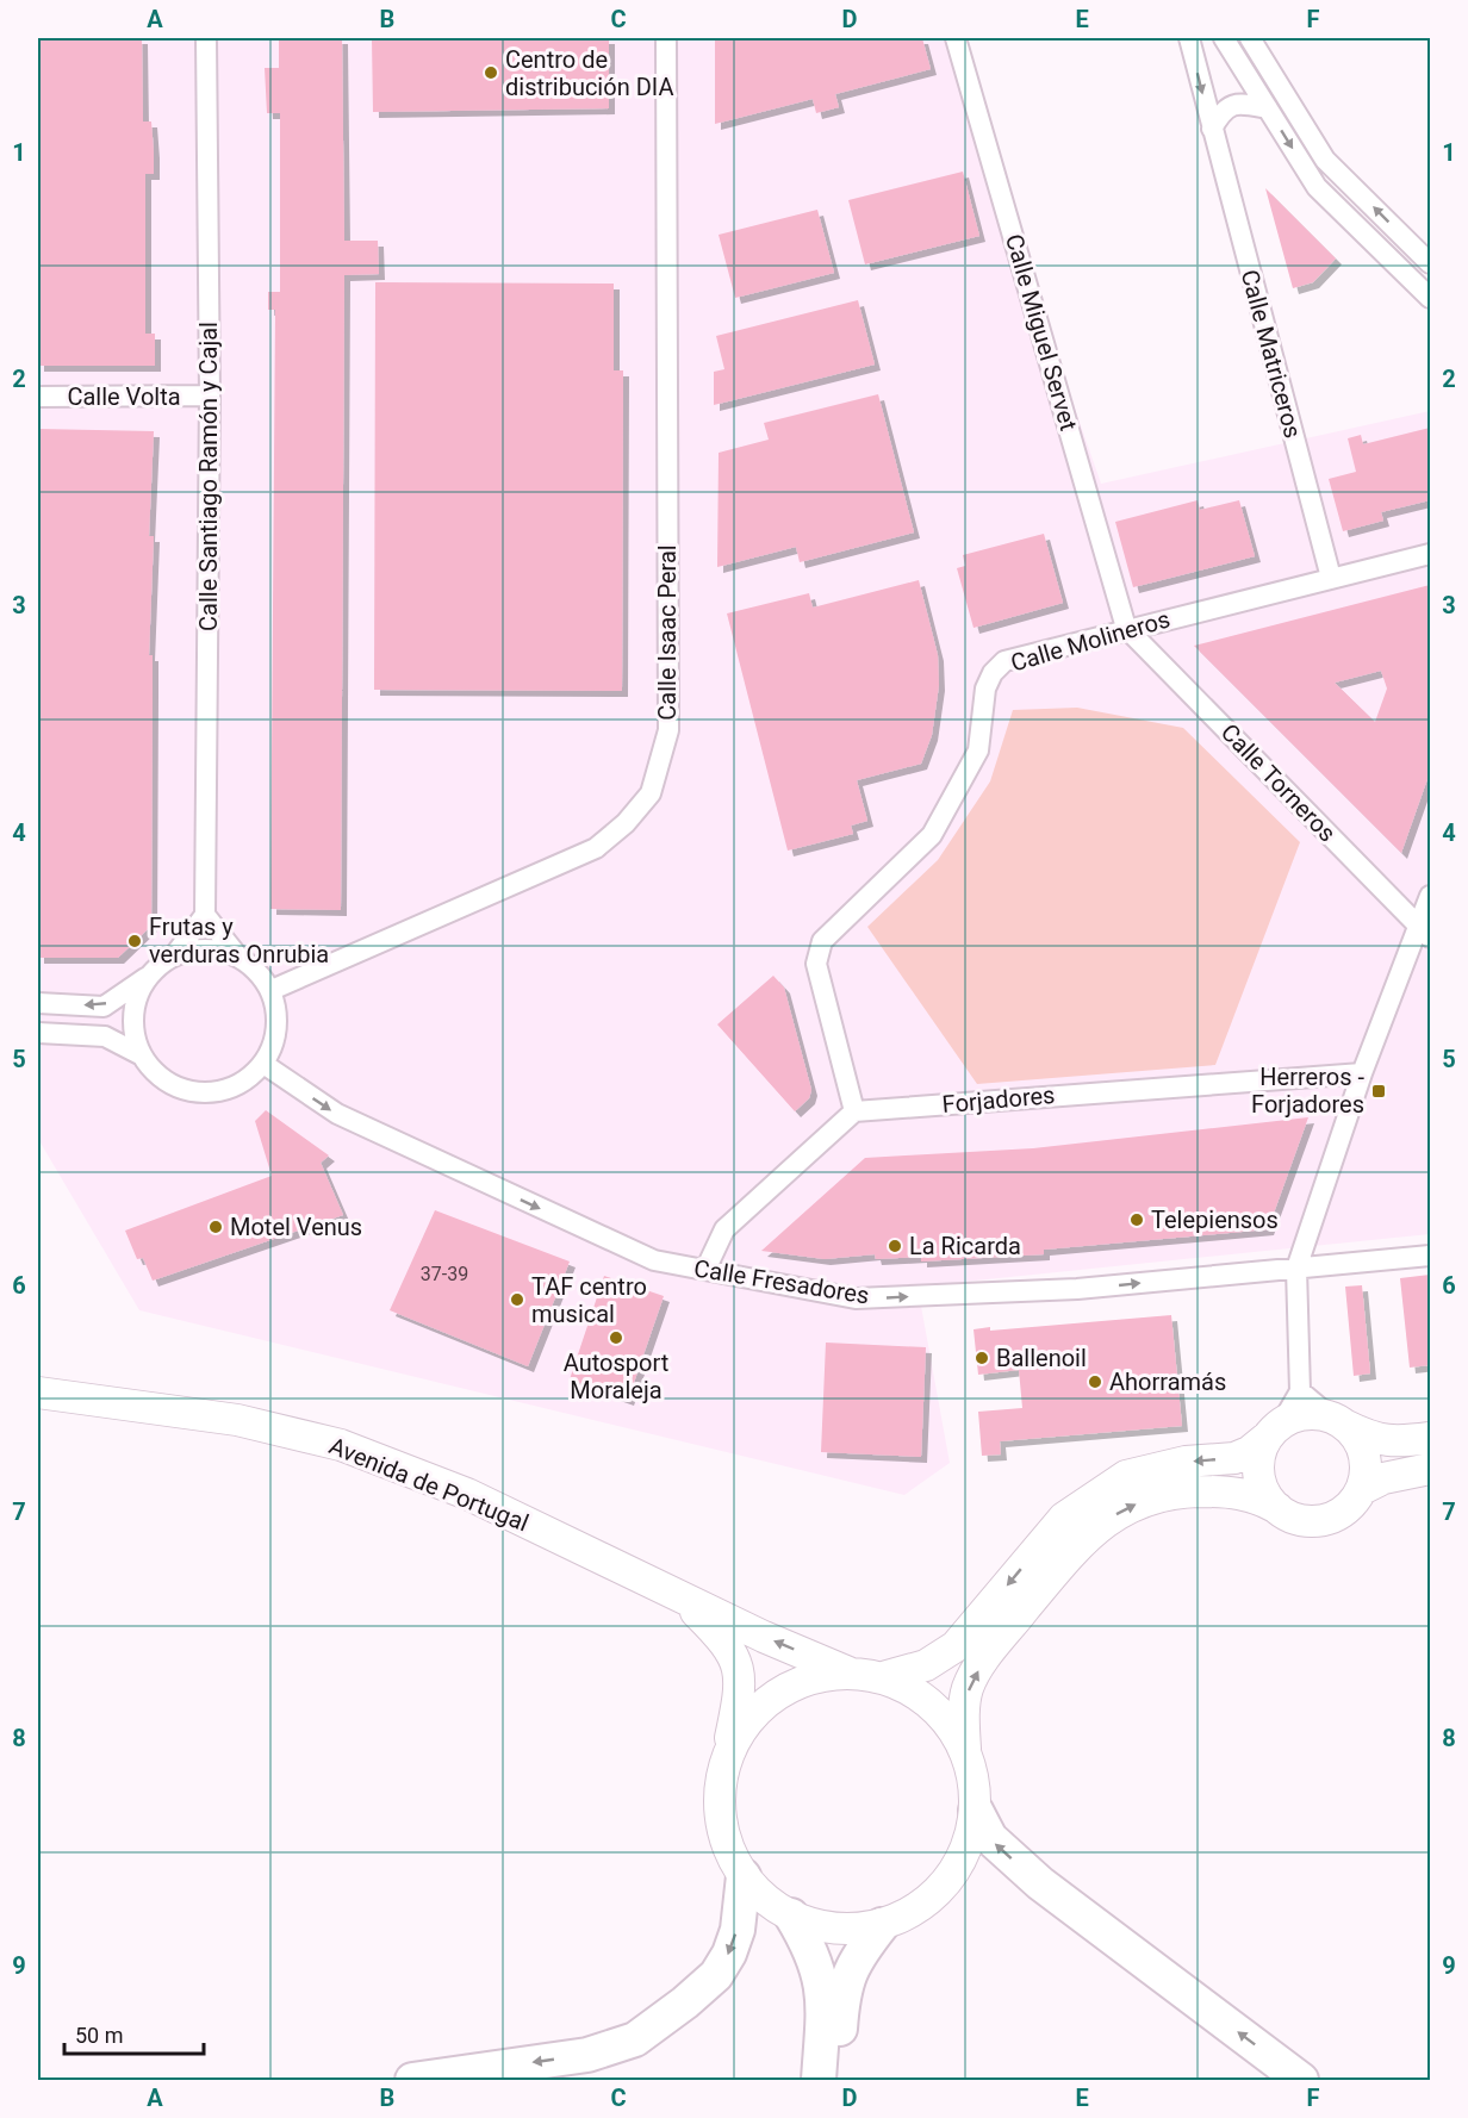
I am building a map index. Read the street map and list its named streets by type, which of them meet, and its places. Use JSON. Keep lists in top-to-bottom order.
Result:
{
  "streets": {
    "main road": ["Avenida de Portugal"],
    "street": [
      "Calle Miguel Servet",
      "Calle Matriceros",
      "Calle Volta",
      "Calle Santiago Ramón y Cajal",
      "Calle Isaac Peral",
      "Calle Molineros",
      "Calle Torneros",
      "Forjadores",
      "Calle Fresadores"
    ]
  },
  "crossings": [
    ["Calle Miguel Servet", "Calle Molineros"],
    ["Calle Miguel Servet", "Calle Torneros"],
    ["Calle Matriceros", "Calle Molineros"],
    ["Calle Volta", "Calle Santiago Ramón y Cajal"],
    ["Calle Isaac Peral", "Calle Fresadores"],
    ["Calle Molineros", "Calle Torneros"],
    ["Calle Molineros", "Forjadores"]
  ],
  "one_way": ["Calle Fresadores"],
  "places": {
    "other": [
      "Centro de distribución DIA",
      "Frutas y verduras Onrubia",
      "Telepiensos",
      "Motel Venus",
      "La Ricarda",
      "TAF centro musical",
      "Autosport Moraleja",
      "Ballenoil",
      "Ahorramás"
    ],
    "transit": ["Herreros - Forjadores"]
  },
  "house_numbers": ["37-39"],
  "scale_bar": "50 m",
  "grid": {
    "columns": [
      "A",
      "B",
      "C",
      "D",
      "E",
      "F"
    ],
    "rows": [
      "1",
      "2",
      "3",
      "4",
      "5",
      "6",
      "7",
      "8",
      "9"
    ]
  }
}
